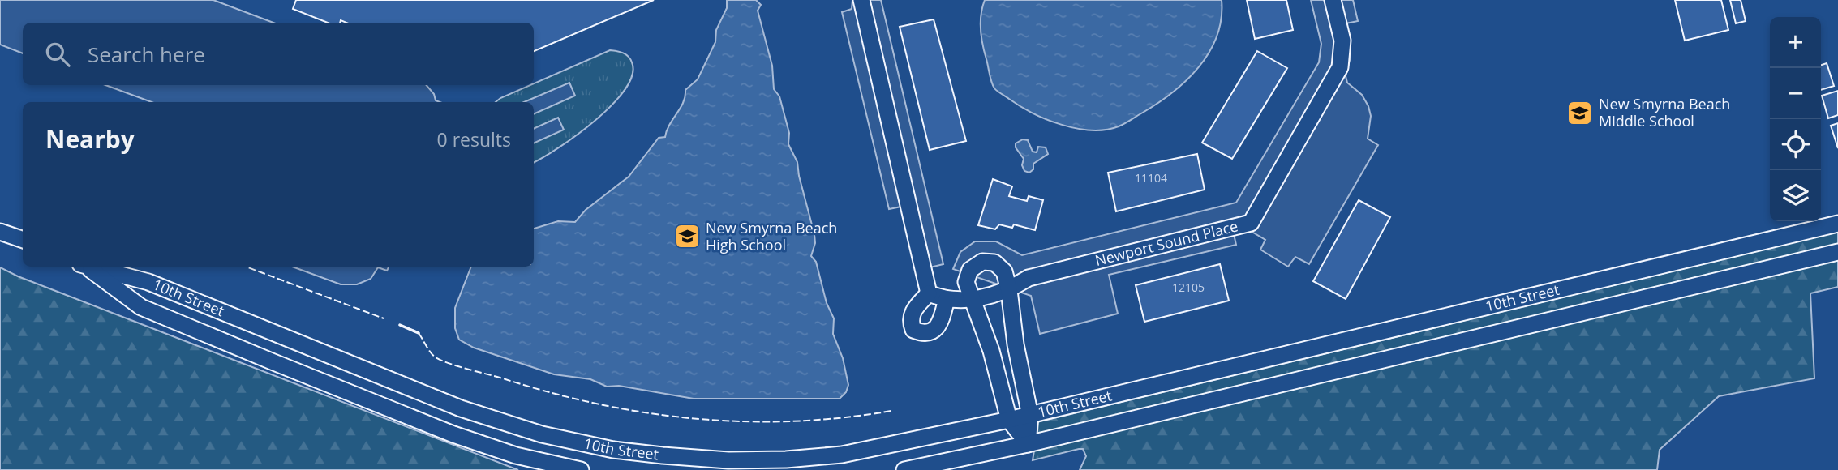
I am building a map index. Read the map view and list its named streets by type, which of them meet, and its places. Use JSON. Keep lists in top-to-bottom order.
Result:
{
  "streets": {
    "street": ["Newport Sound Place", "10th Street"]
  },
  "places": {
    "school or university": ["New Smyrna Beach Middle School", "New Smyrna Beach High School"]
  },
  "house_numbers": ["11104", "12105"],
  "page": {
    "map_buttons": ["+", "−"],
    "search": "Search here",
    "heading": ["Nearby", "0 results"]
  }
}
